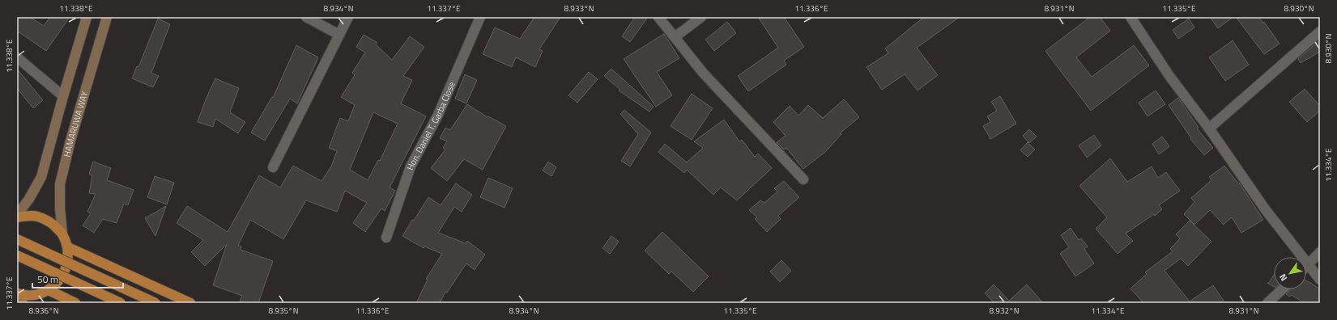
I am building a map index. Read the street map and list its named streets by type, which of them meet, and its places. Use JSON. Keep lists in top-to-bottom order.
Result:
{
  "streets": {
    "main road": ["HAMARUWA WAY"],
    "street": ["Hon. Daniel T. Garba Close"]
  },
  "scale_bar": "50 m",
  "north": "bottom left",
  "coordinates": [
    "11.338°E",
    "8.934°N",
    "11.337°E",
    "8.933°N",
    "11.336°E",
    "8.931°N",
    "11.335°E",
    "8.930°N",
    "11.334°E",
    "8.936°N",
    "8.935°N",
    "8.932°N"
  ]
}
